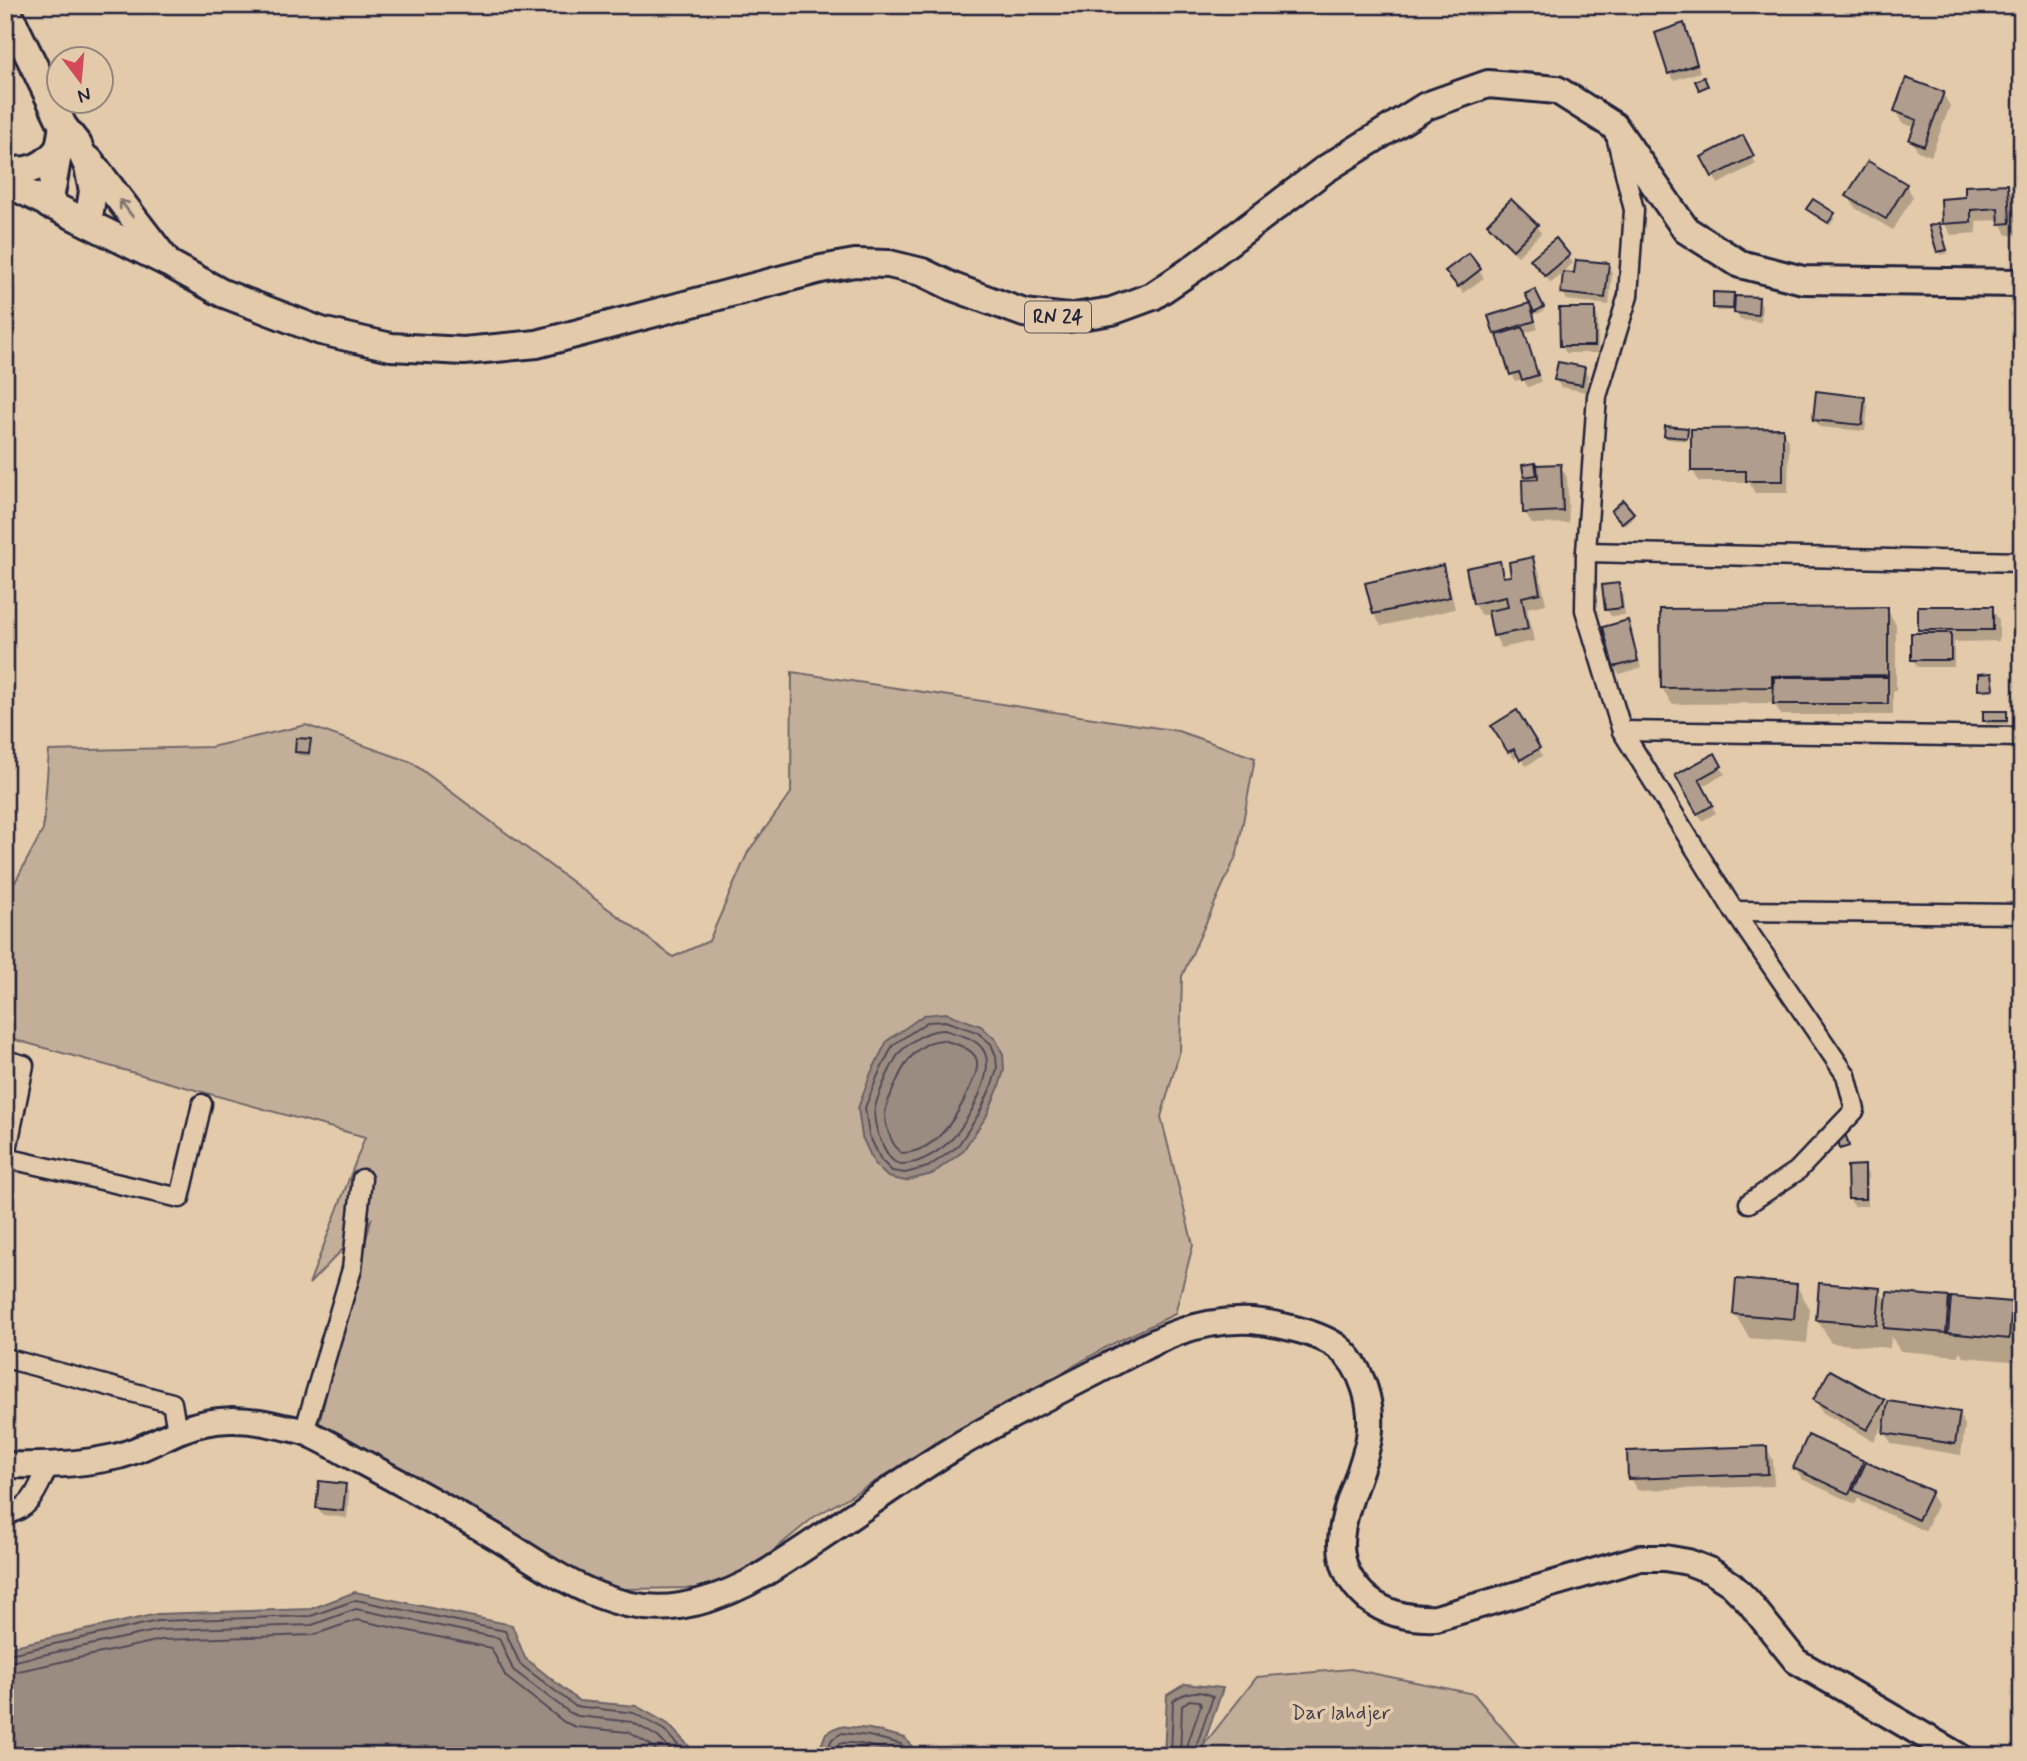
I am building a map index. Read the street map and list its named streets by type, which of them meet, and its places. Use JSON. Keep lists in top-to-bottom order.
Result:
{
  "streets": {
    "main road": ["RN 24"]
  },
  "parks": ["Dar lahdjer"],
  "north": "bottom"
}
